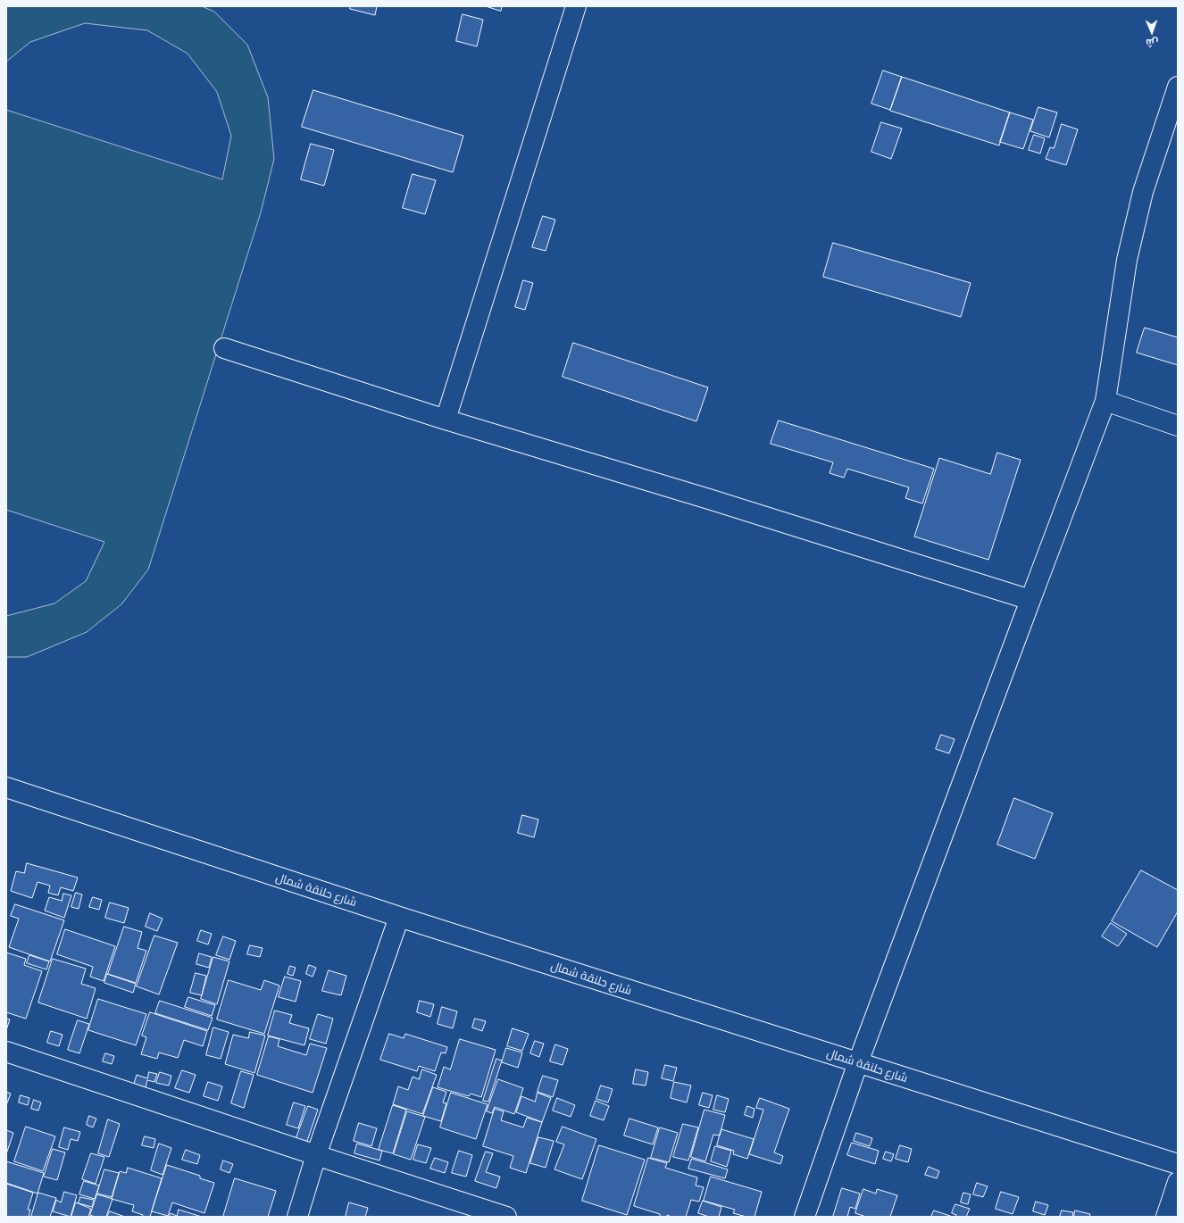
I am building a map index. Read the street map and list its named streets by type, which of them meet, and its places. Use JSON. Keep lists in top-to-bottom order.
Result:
{
  "streets": {
    "street": ["شارع حلنقة شمال"]
  },
  "north": "bottom"
}
